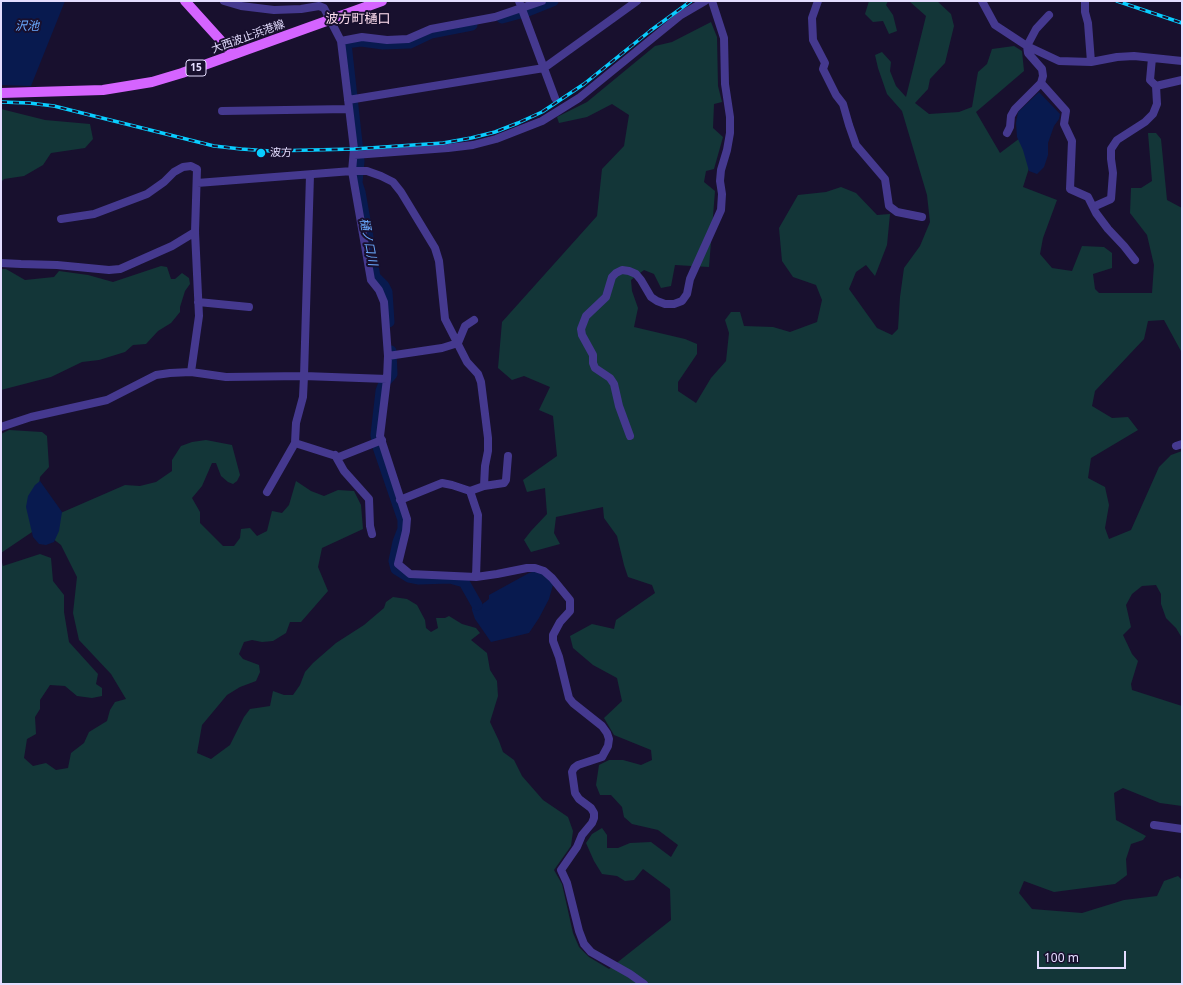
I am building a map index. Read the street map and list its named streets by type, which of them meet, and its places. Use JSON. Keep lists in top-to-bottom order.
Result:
{
  "streets": {
    "main road": ["大西波止浜港線", "15"]
  },
  "districts": ["波方町樋口"],
  "water": ["沢池", "樋ノ口川"],
  "places": ["波方"],
  "scale_bar": "100 m"
}
